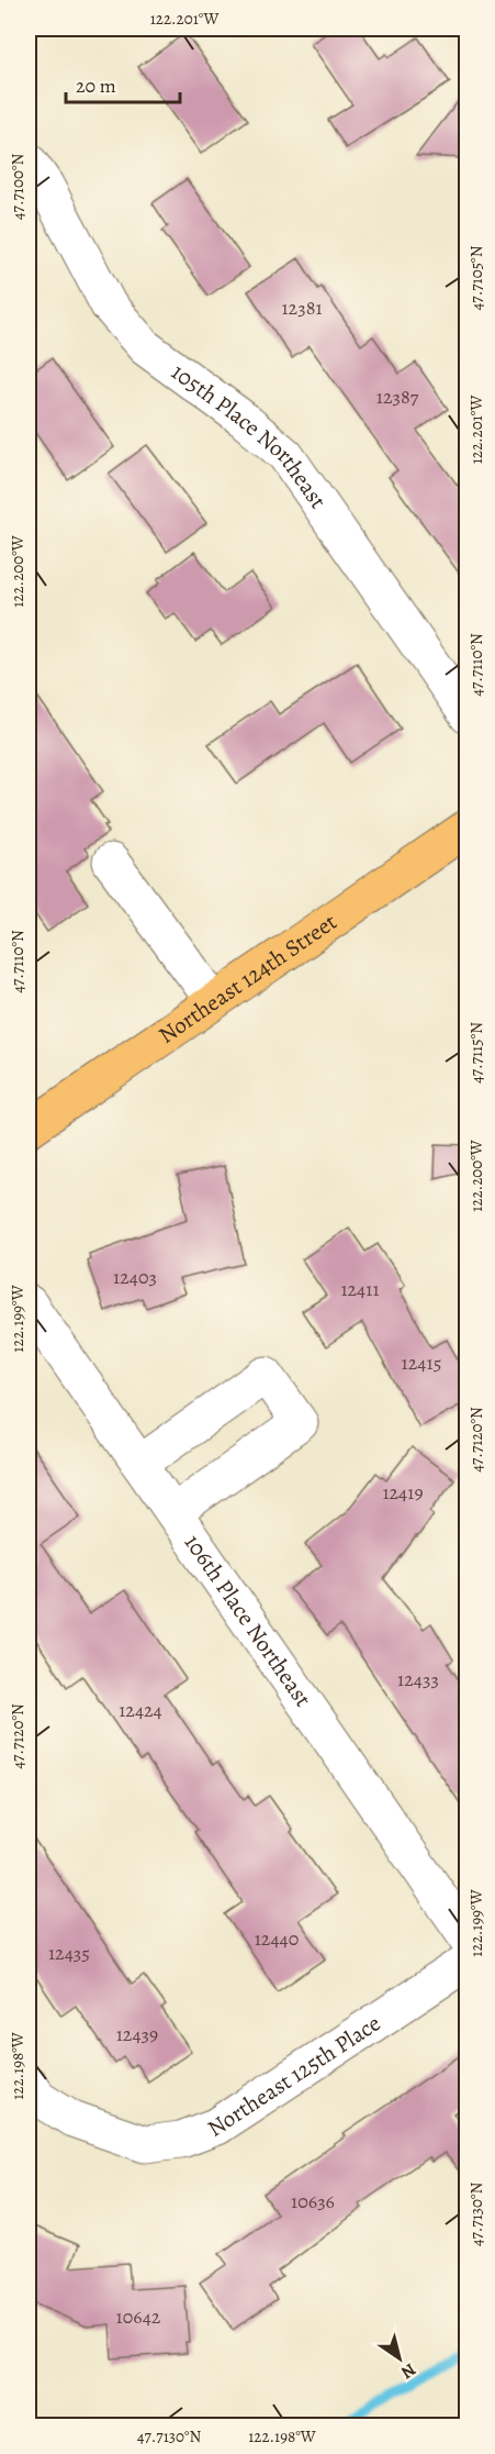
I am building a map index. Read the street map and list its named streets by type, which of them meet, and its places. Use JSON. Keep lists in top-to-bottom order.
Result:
{
  "streets": {
    "main road": ["Northeast 124th Street"],
    "street": ["105th Place Northeast", "106th Place Northeast", "Northeast 125th Place"]
  },
  "house_numbers": [
    "12381",
    "12387",
    "12403",
    "12411",
    "12415",
    "12419",
    "12433",
    "12424",
    "12440",
    "12435",
    "12439",
    "10636",
    "10642"
  ],
  "scale_bar": "20 m",
  "north": "bottom right",
  "coordinates": [
    "122.201°W",
    "47.7100°N",
    "47.7105°N",
    "122.200°W",
    "47.7110°N",
    "47.7115°N",
    "122.199°W",
    "47.7120°N",
    "122.198°W",
    "47.7130°N"
  ]
}
